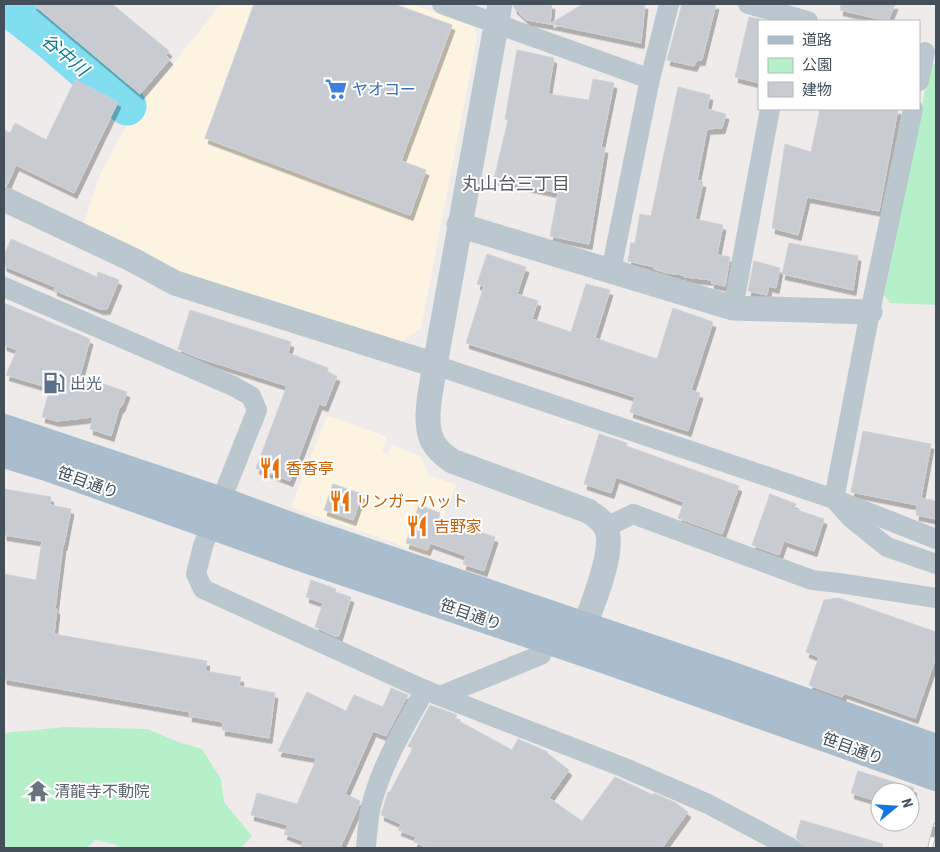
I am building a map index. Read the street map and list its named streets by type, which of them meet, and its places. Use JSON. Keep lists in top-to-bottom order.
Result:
{
  "streets": {
    "main road": ["笹目通り"]
  },
  "districts": ["丸山台三丁目"],
  "water": ["谷中川"],
  "places": {
    "supermarket": ["ヤオコー"],
    "fuel station": ["出光"],
    "restaurant": ["香香亭", "リンガーハット", "吉野家"],
    "temple": ["清龍寺不動院"]
  },
  "legend": ["道路", "公園", "建物"],
  "north": "right"
}
